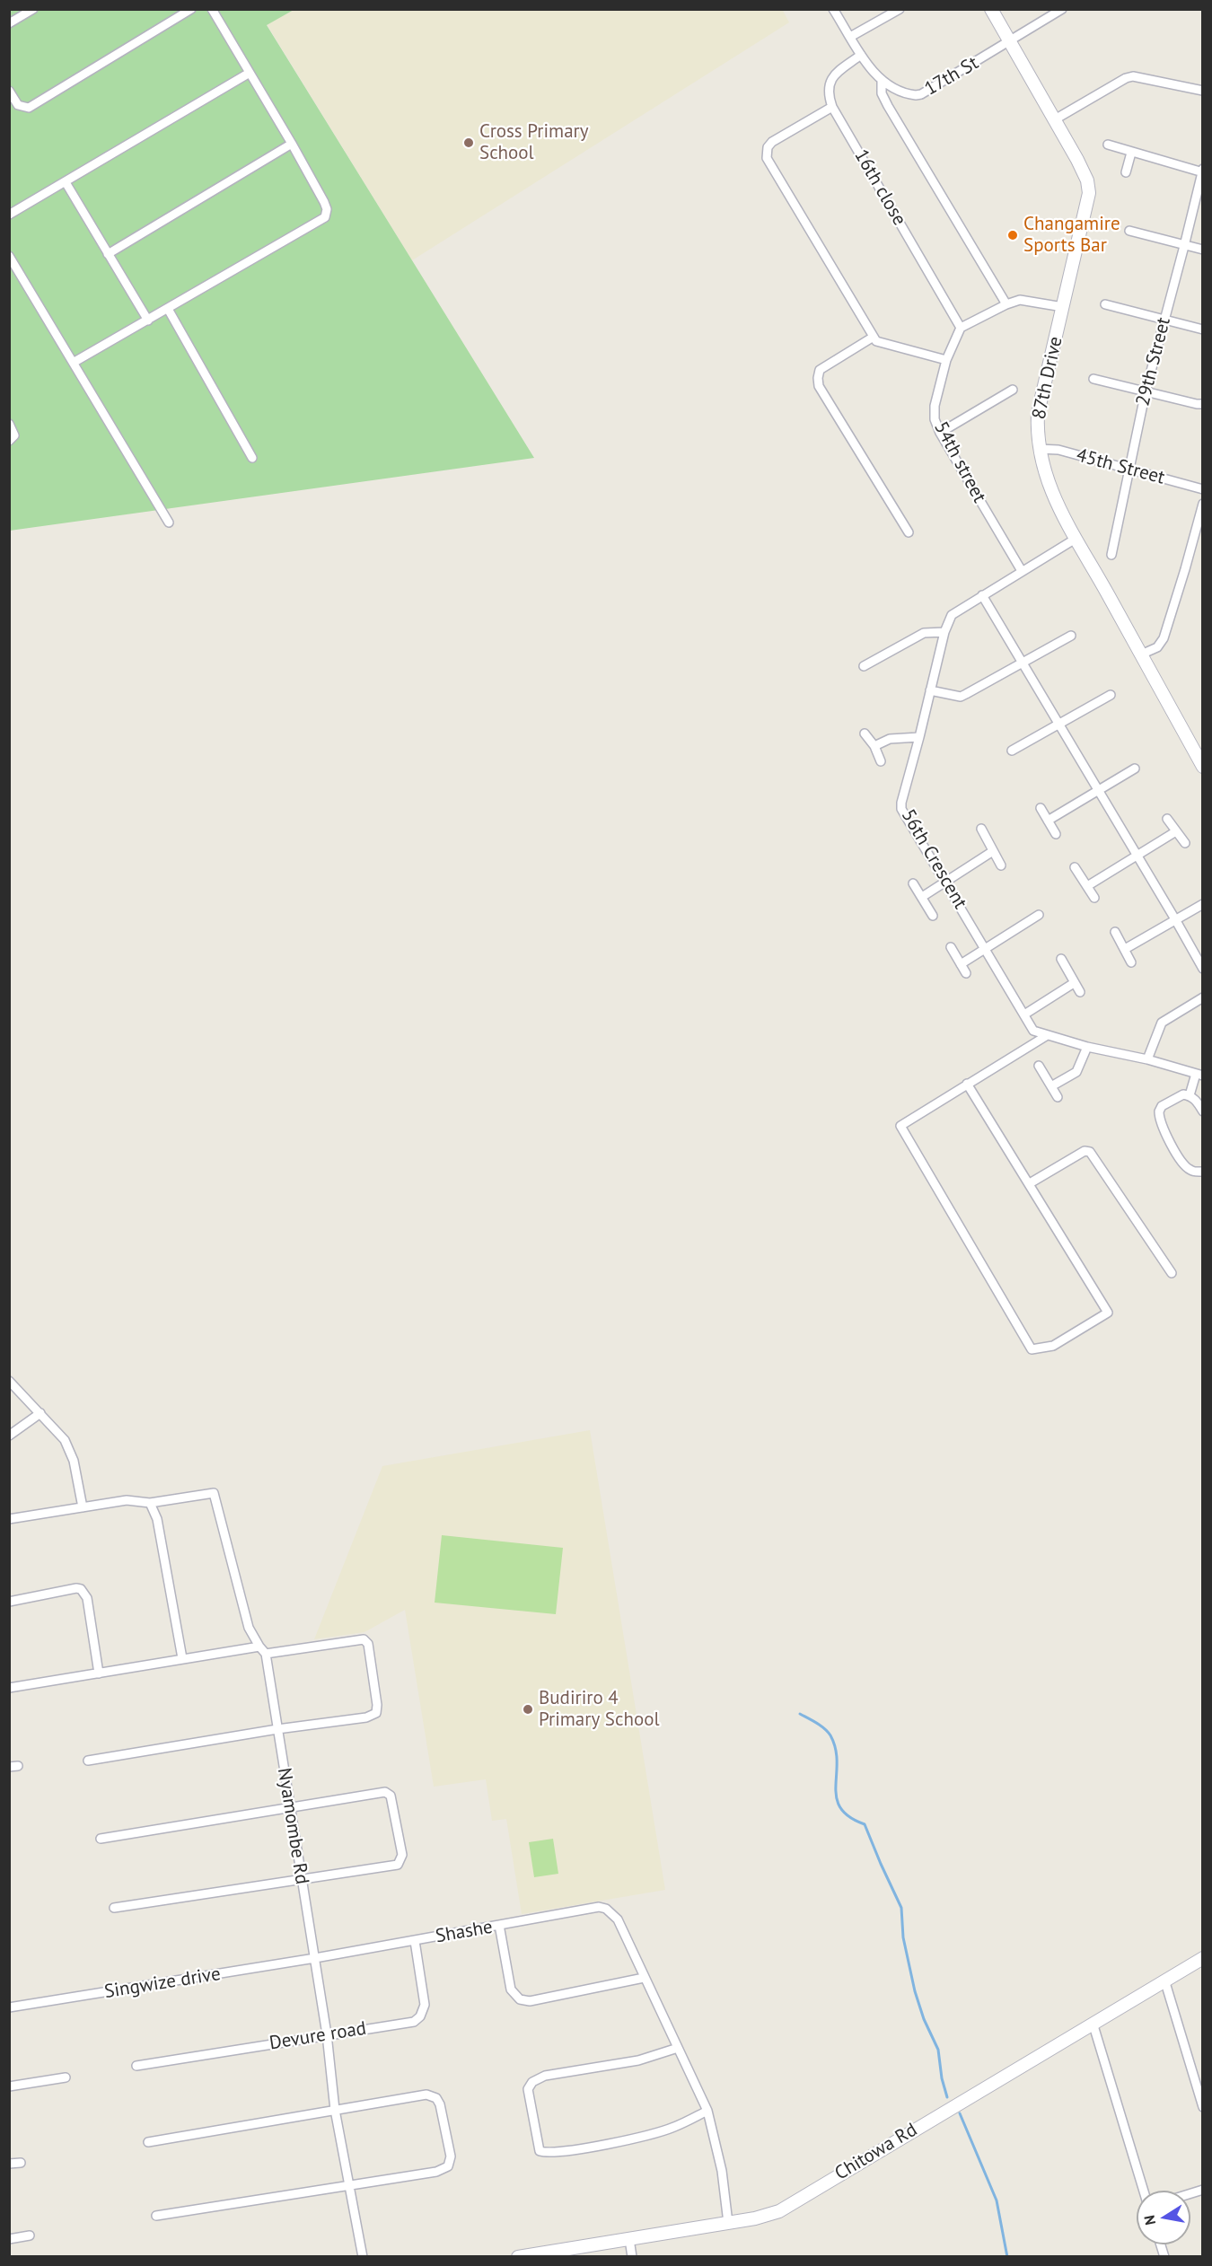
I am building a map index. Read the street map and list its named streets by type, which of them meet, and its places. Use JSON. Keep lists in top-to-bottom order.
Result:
{
  "streets": {
    "street": [
      "17th St",
      "16th close",
      "29th Street",
      "87th Drive",
      "54th street",
      "45th Street",
      "56th Crescent",
      "Nyamombe Rd",
      "Shashe",
      "Singwize drive",
      "Devure road",
      "Chitowa Rd"
    ]
  },
  "crossings": [
    ["17th St", "16th close"],
    ["17th St", "87th Drive"],
    ["16th close", "54th street"],
    ["29th Street", "45th Street"],
    ["87th Drive", "45th Street"],
    ["87th Drive", "56th Crescent"],
    ["54th street", "56th Crescent"],
    ["Nyamombe Rd", "Shashe"],
    ["Nyamombe Rd", "Singwize drive"],
    ["Nyamombe Rd", "Devure road"],
    ["Shashe", "Singwize drive"],
    ["Shashe", "Devure road"]
  ],
  "places": ["Cross Primary School", "Changamire Sports Bar", "Budiriro 4 Primary School"],
  "north": "left"
}
